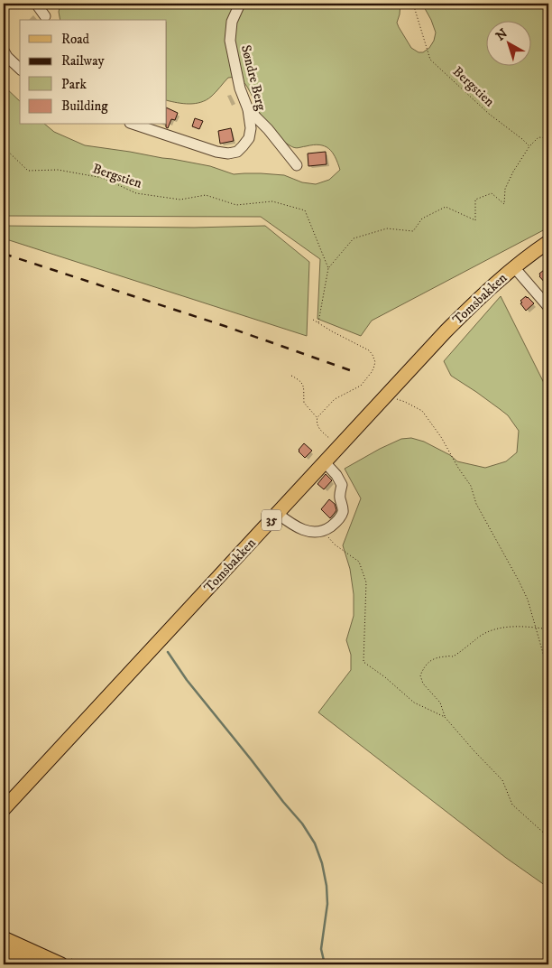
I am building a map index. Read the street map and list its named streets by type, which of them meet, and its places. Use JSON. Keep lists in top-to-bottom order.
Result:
{
  "streets": {
    "main road": ["Tomsbakken", "35"],
    "street": ["Søndre Berg"],
    "path": ["Bergstien"]
  },
  "legend": [
    "Road",
    "Railway",
    "Park",
    "Building"
  ],
  "north": "top left"
}
